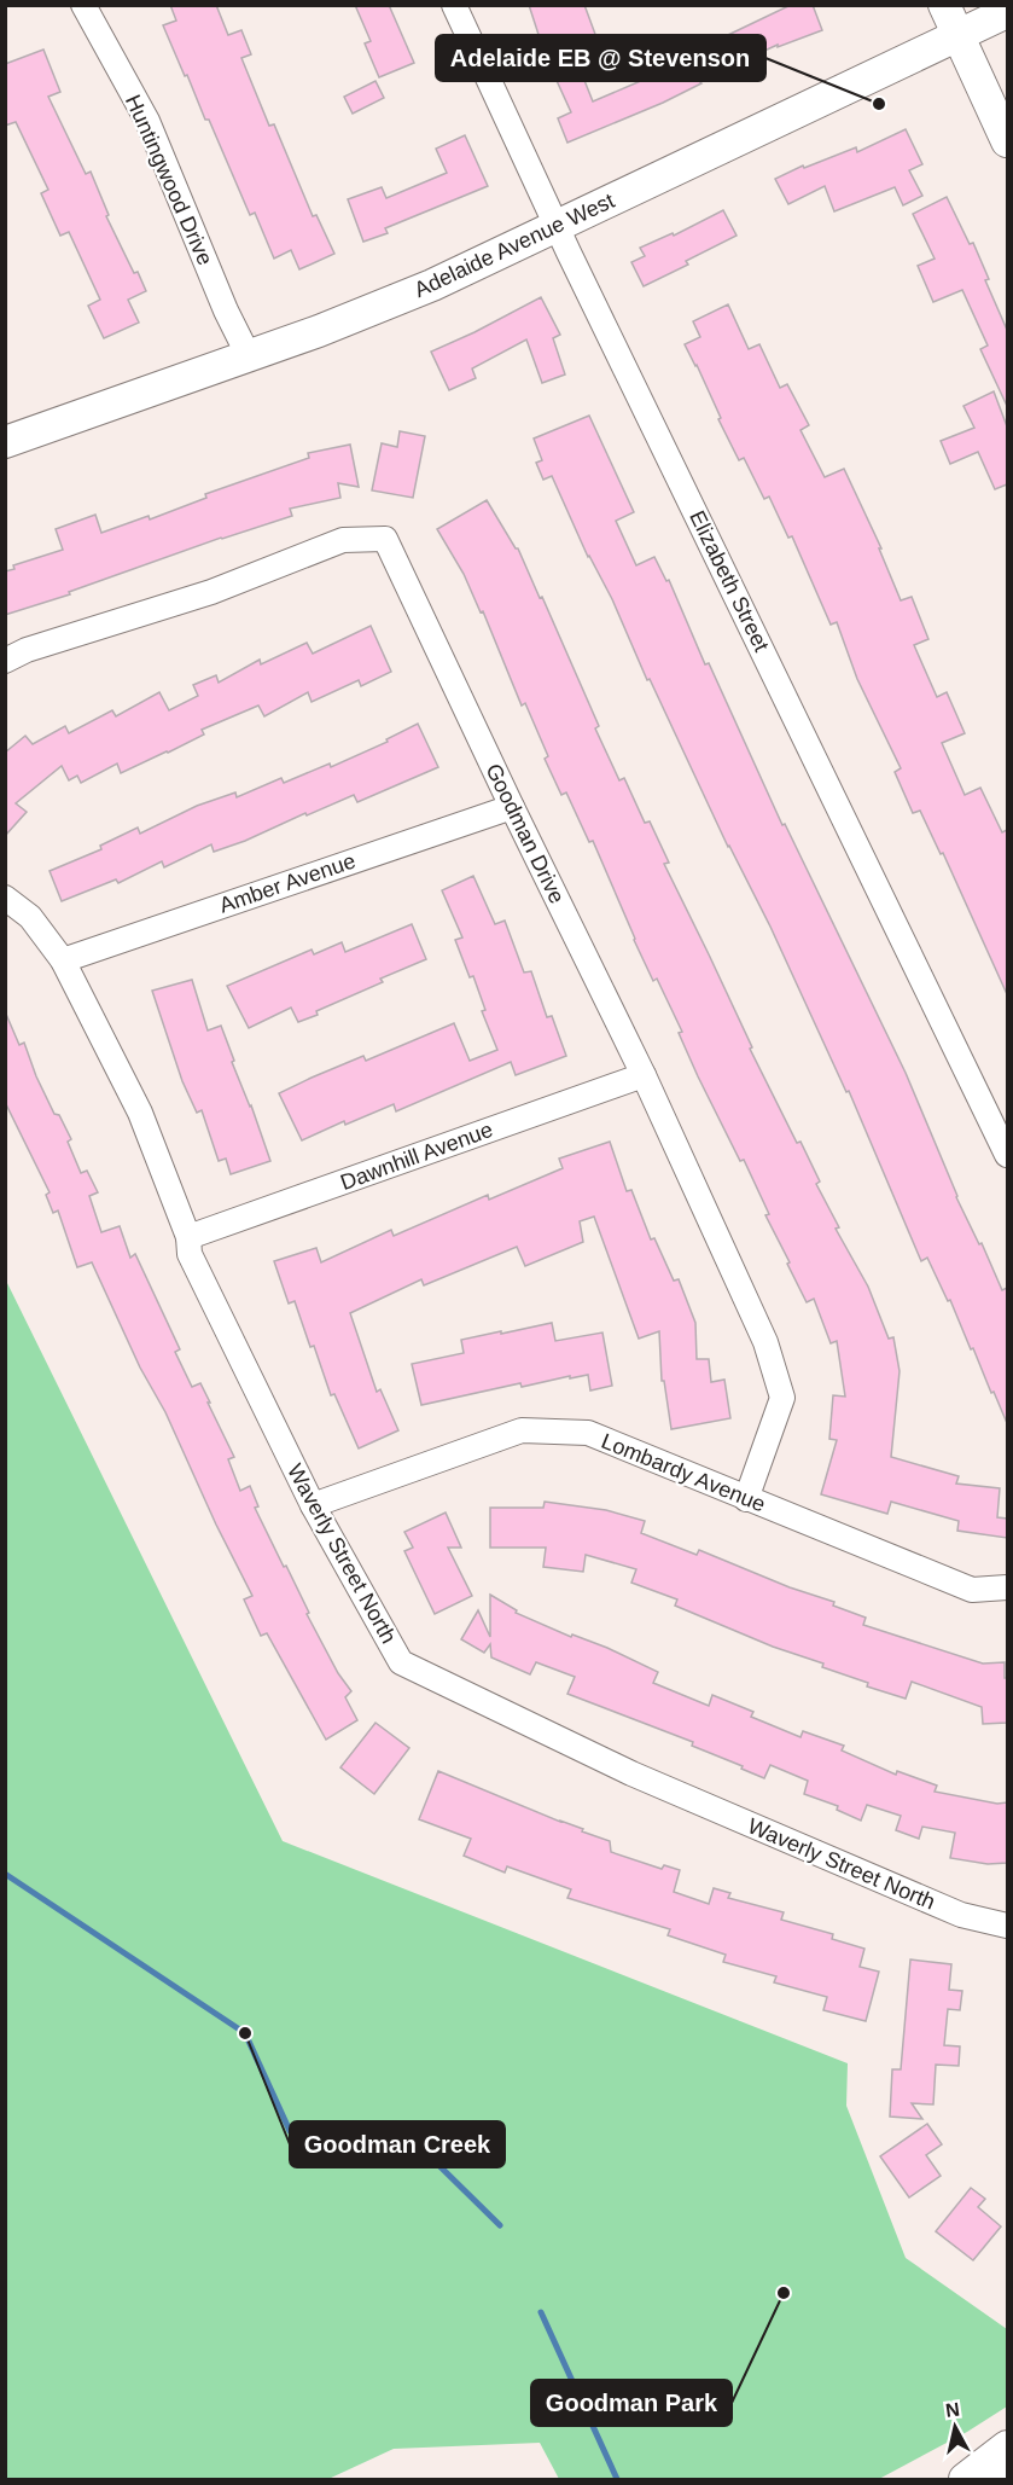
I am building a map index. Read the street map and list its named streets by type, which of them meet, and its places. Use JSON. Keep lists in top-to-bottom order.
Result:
{
  "streets": {
    "main road": ["Adelaide Avenue West"],
    "street": [
      "Huntingwood Drive",
      "Elizabeth Street",
      "Goodman Drive",
      "Amber Avenue",
      "Dawnhill Avenue",
      "Lombardy Avenue",
      "Waverly Street North"
    ]
  },
  "crossings": [
    ["Huntingwood Drive", "Adelaide Avenue West"],
    ["Adelaide Avenue West", "Elizabeth Street"],
    ["Goodman Drive", "Amber Avenue"],
    ["Goodman Drive", "Dawnhill Avenue"],
    ["Goodman Drive", "Lombardy Avenue"],
    ["Amber Avenue", "Waverly Street North"],
    ["Dawnhill Avenue", "Waverly Street North"],
    ["Lombardy Avenue", "Waverly Street North"]
  ],
  "places": ["Adelaide EB @ Stevenson", "Goodman Creek", "Goodman Park"],
  "north": "top"
}
